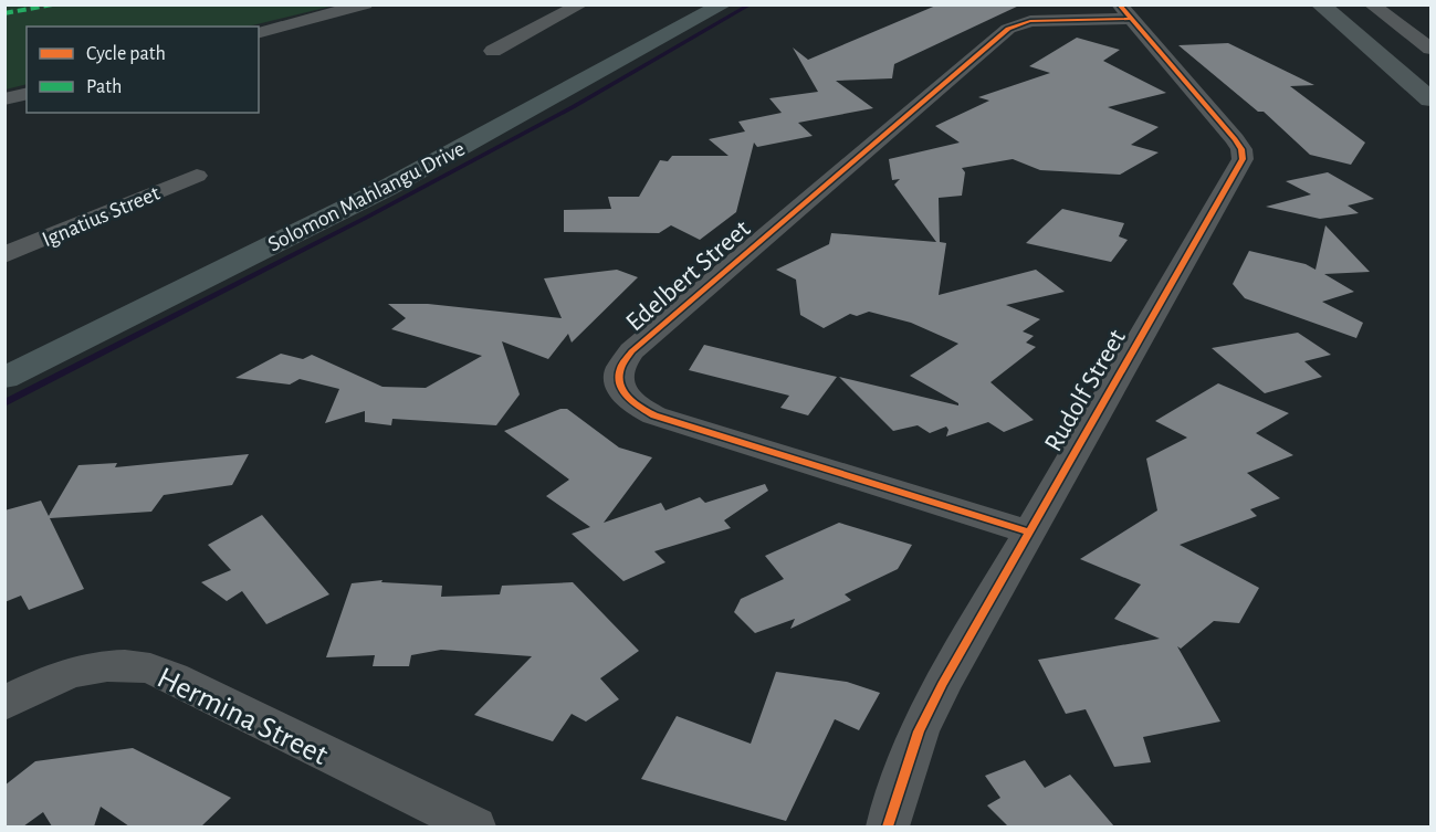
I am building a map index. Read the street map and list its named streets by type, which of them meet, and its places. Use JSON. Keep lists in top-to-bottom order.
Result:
{
  "streets": {
    "main road": ["Solomon Mahlangu Drive"],
    "street": [
      "Ignatius Street",
      "Edelbert Street",
      "Rudolf Street",
      "Hermina Street"
    ]
  },
  "crossings": [
    ["Edelbert Street", "Rudolf Street"]
  ],
  "legend": ["Cycle path", "Path"]
}
